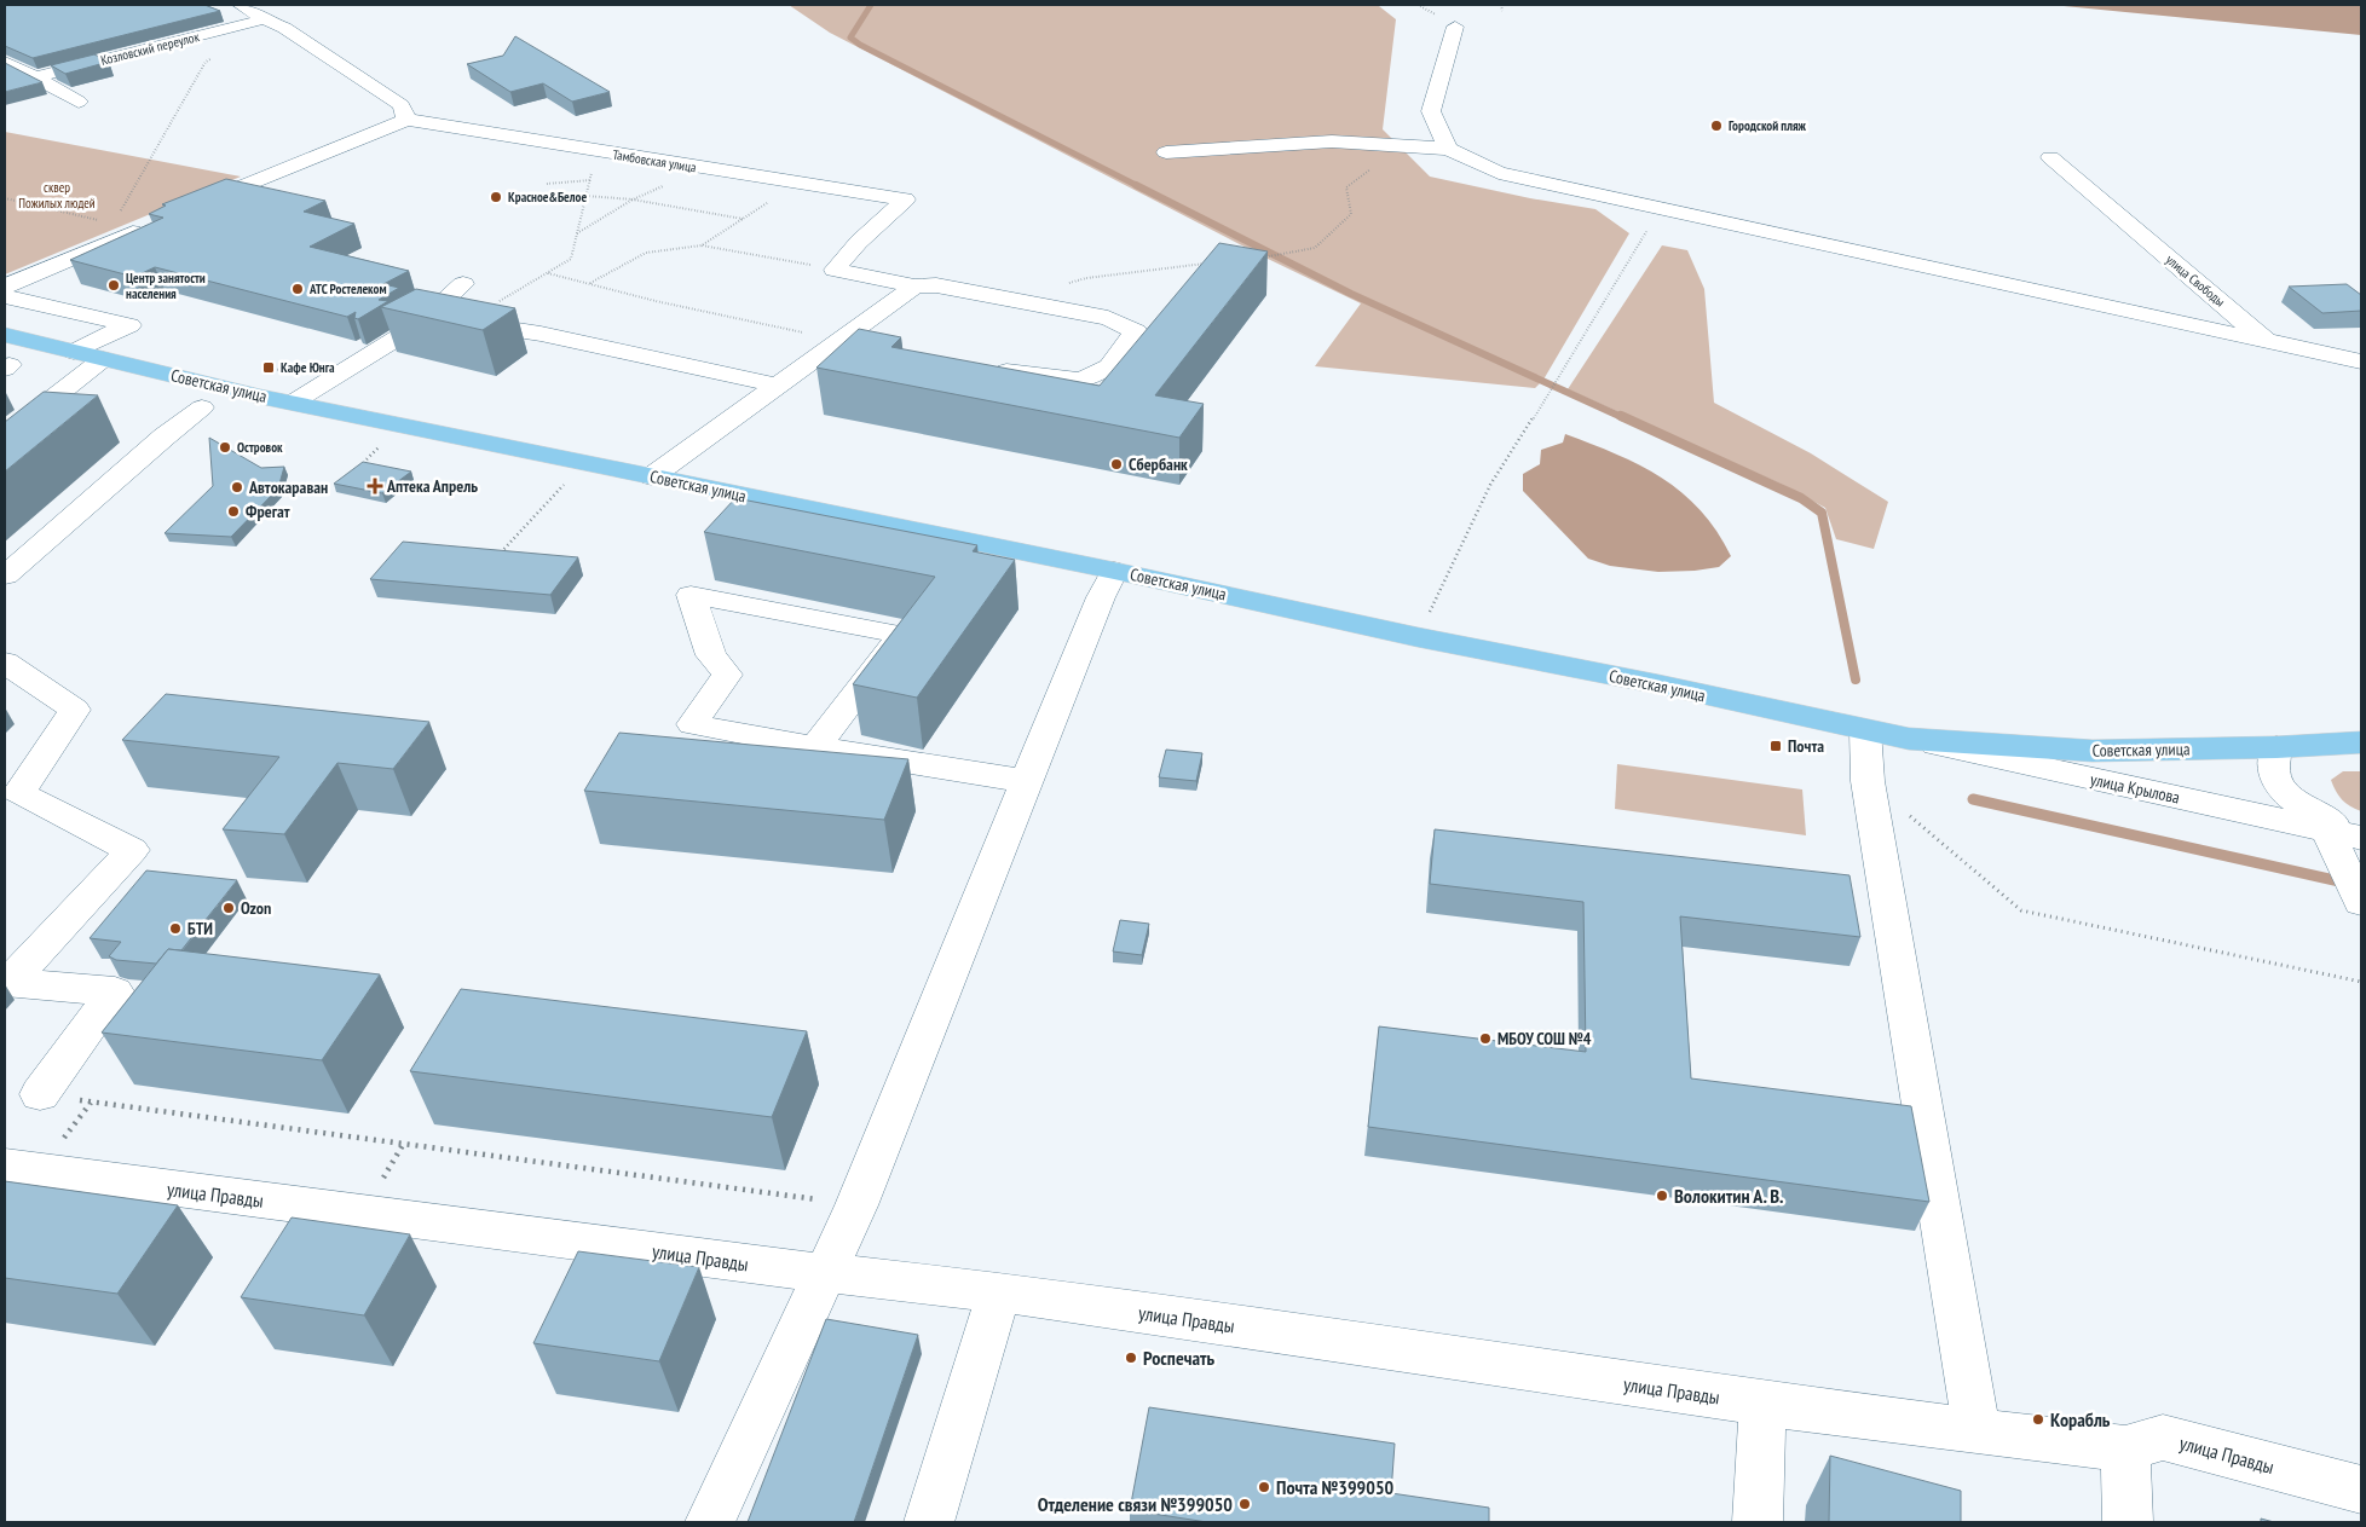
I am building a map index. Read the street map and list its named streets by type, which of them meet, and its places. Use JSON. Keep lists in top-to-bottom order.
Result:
{
  "streets": {
    "main road": ["Советская улица"],
    "street": [
      "Козловский переулок",
      "Тамбовская улица",
      "улица Свободы",
      "улица Крылова",
      "улица Правды"
    ]
  },
  "crossings": [
    ["Советская улица", "улица Крылова"]
  ],
  "parks": ["сквер Пожилых людей"],
  "places": {
    "other": [
      "Городской пляж",
      "Красное&Белое",
      "Центр занятости населения",
      "АТС Ростелеком",
      "Островок",
      "Сбербанк",
      "Автокараван",
      "Фрегат",
      "Ozon",
      "БТИ",
      "МБОУ СОШ №4",
      "Волокитин А. В.",
      "Роспечать",
      "Корабль",
      "Почта №399050",
      "Отделение связи №399050"
    ],
    "transit": ["Кафе Юнга", "Почта"],
    "health": ["Аптека Апрель"]
  }
}
